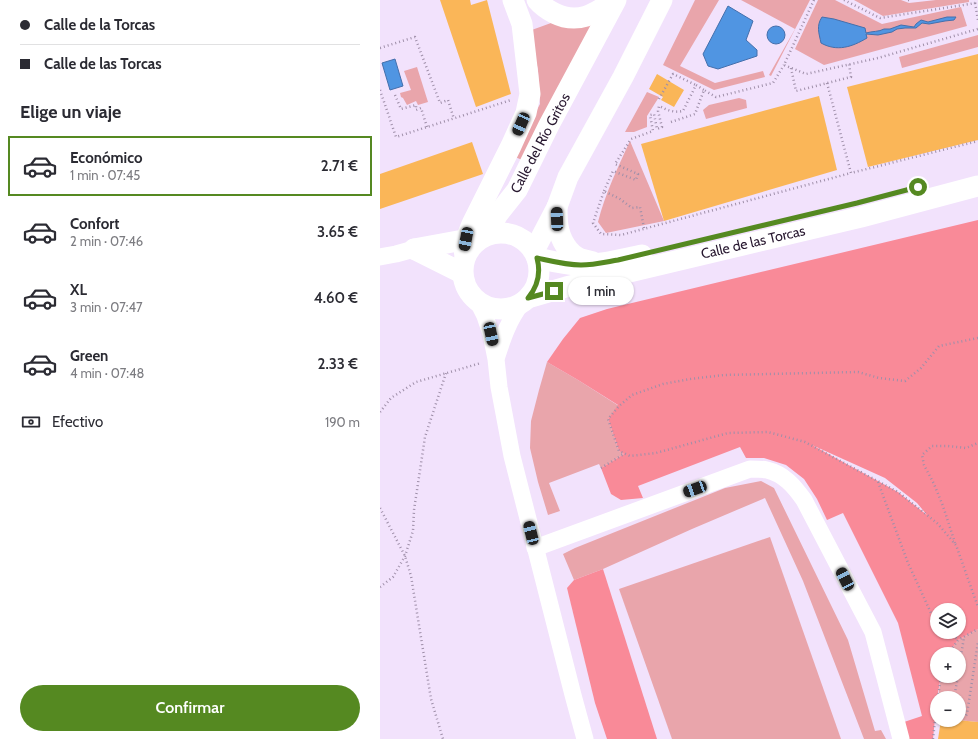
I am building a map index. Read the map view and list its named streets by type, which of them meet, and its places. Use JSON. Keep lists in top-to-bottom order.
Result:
{
  "streets": {
    "street": ["Calle del Río Gritos", "Calle de las Torcas"]
  },
  "crossings": [
    ["Calle del Río Gritos", "Calle de las Torcas"]
  ],
  "page": {
    "banner": ["Calle de la Torcas", "Calle de las Torcas"],
    "heading": "Elige un viaje",
    "list": [
      {
        "name": "Económico",
        "note": "1 min · 07:45",
        "value": "2.71 €"
      },
      {
        "name": "Confort",
        "note": "2 min · 07:46",
        "value": "3.65 €"
      },
      {
        "name": "XL",
        "note": "3 min · 07:47",
        "value": "4.60 €"
      },
      {
        "name": "Green",
        "note": "4 min · 07:48",
        "value": "2.33 €"
      }
    ],
    "bubble": "1 min",
    "pay": ["Efectivo", "190 m"],
    "map_buttons": ["+", "−"],
    "buttons": "Confirmar"
  }
}
